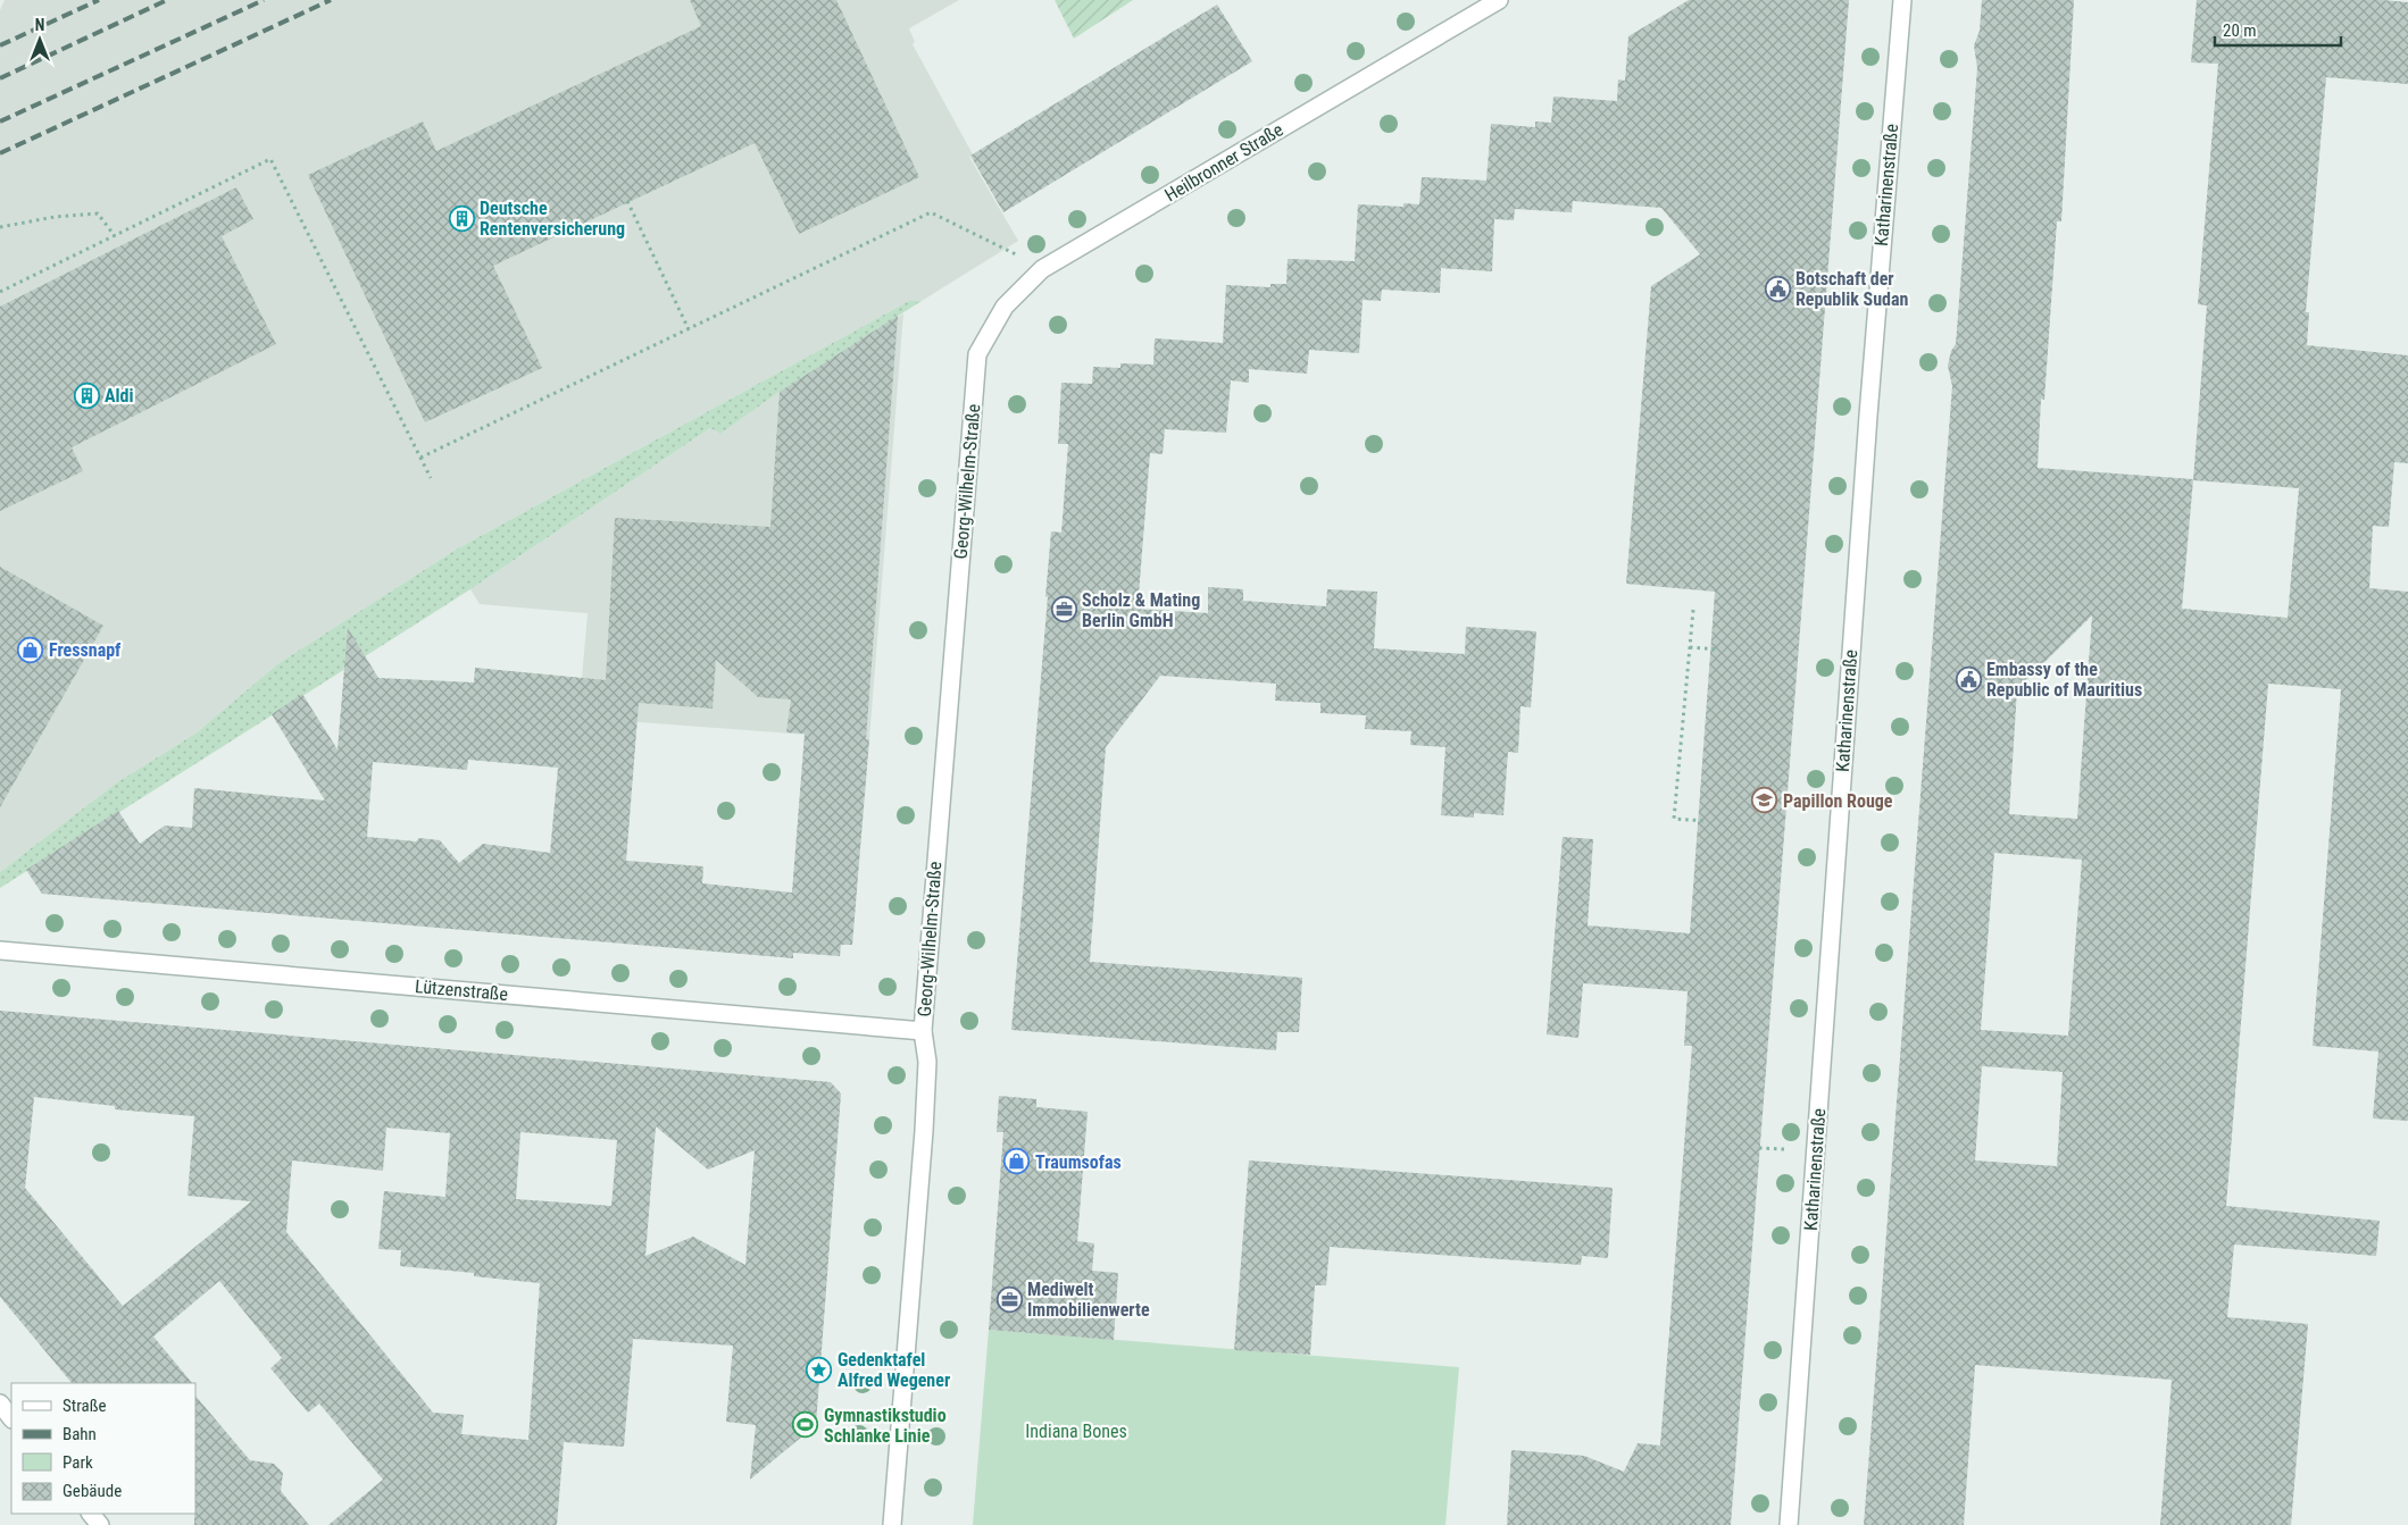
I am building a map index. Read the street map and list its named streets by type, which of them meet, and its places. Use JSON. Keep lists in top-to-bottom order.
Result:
{
  "streets": {
    "street": [
      "Heilbronner Straße",
      "Katharinenstraße",
      "Georg-Wilhelm-Straße",
      "Lützenstraße"
    ]
  },
  "crossings": [
    ["Heilbronner Straße", "Georg-Wilhelm-Straße"],
    ["Georg-Wilhelm-Straße", "Lützenstraße"]
  ],
  "parks": ["Indiana Bones"],
  "places": {
    "building": ["Deutsche Rentenversicherung", "Aldi"],
    "public building": ["Botschaft der Republik Sudan", "Embassy of the Republic of Mauritius"],
    "office": ["Scholz & Mating Berlin GmbH", "Mediwelt Immobilienwerte"],
    "shop": ["Fressnapf", "Traumsofas"],
    "school or university": ["Papillon Rouge"],
    "place": ["Gedenktafel Alfred Wegener"],
    "sports": ["Gymnastikstudio Schlanke Linie"]
  },
  "legend": [
    "Straße",
    "Bahn",
    "Park",
    "Gebäude"
  ],
  "scale_bar": "20 m",
  "north": "top"
}
